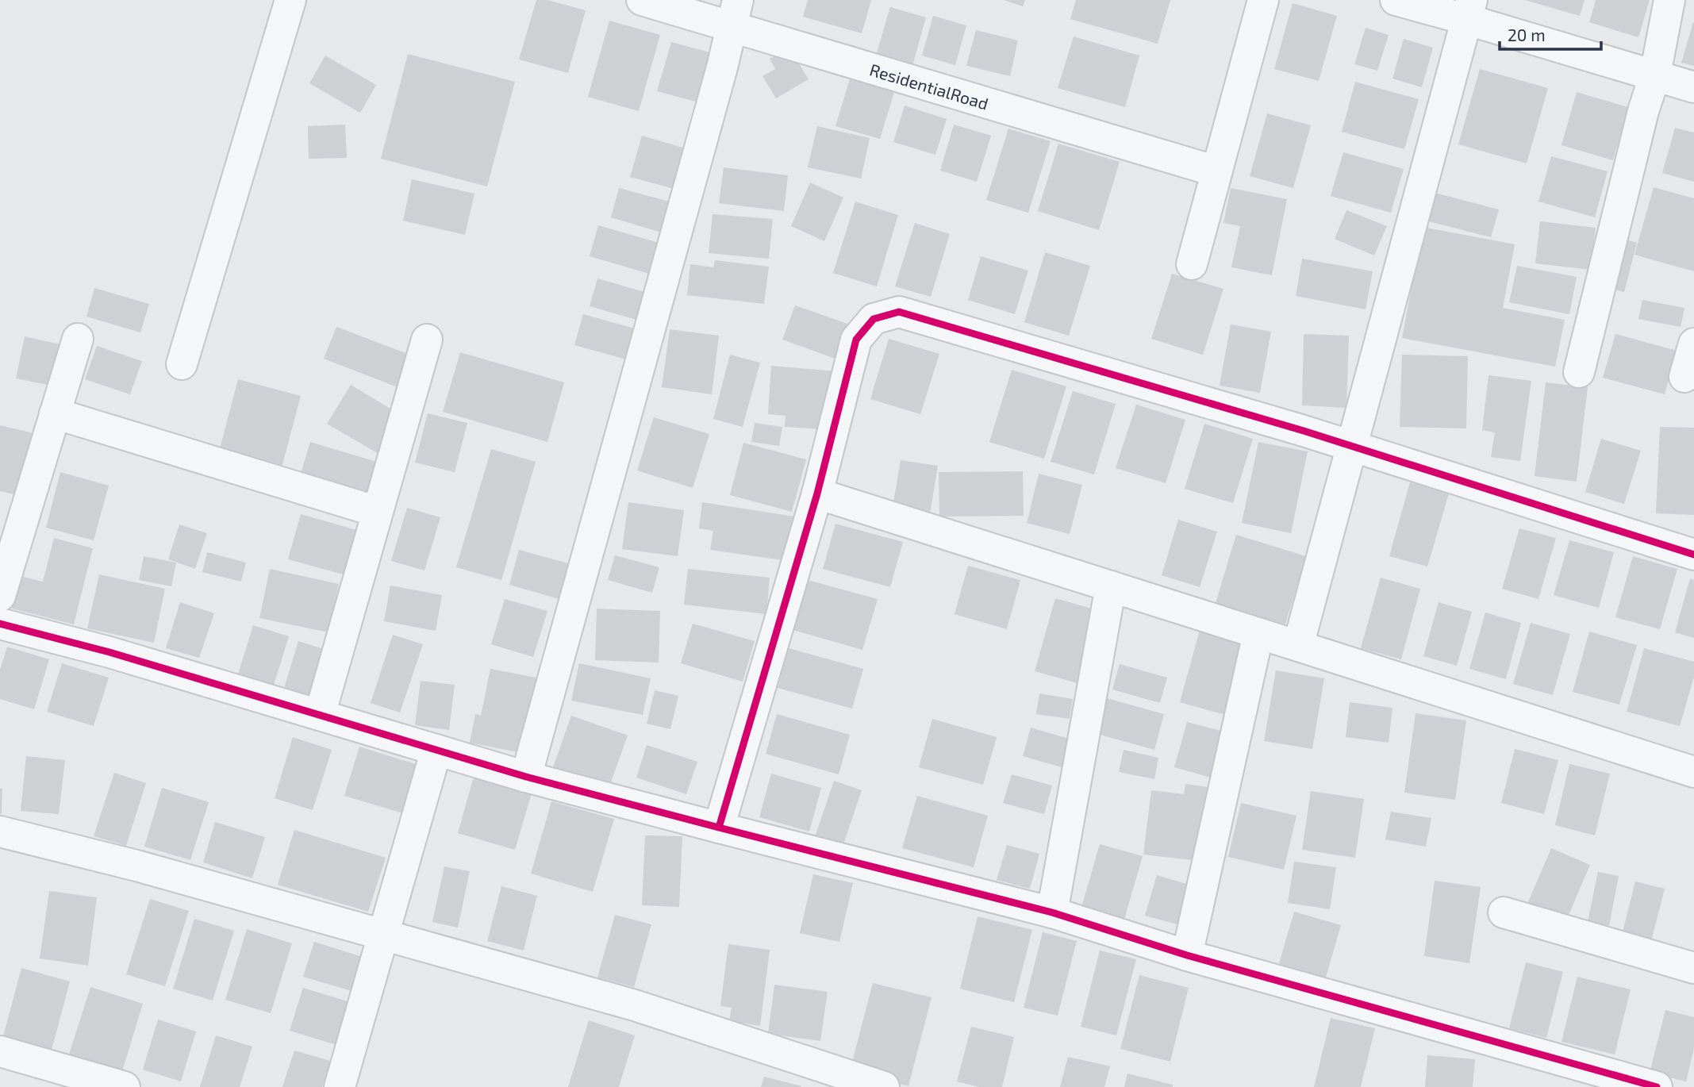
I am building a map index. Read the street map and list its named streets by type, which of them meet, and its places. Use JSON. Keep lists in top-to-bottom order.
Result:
{
  "streets": {
    "street": ["ResidentialRoad"]
  },
  "scale_bar": "20 m"
}
